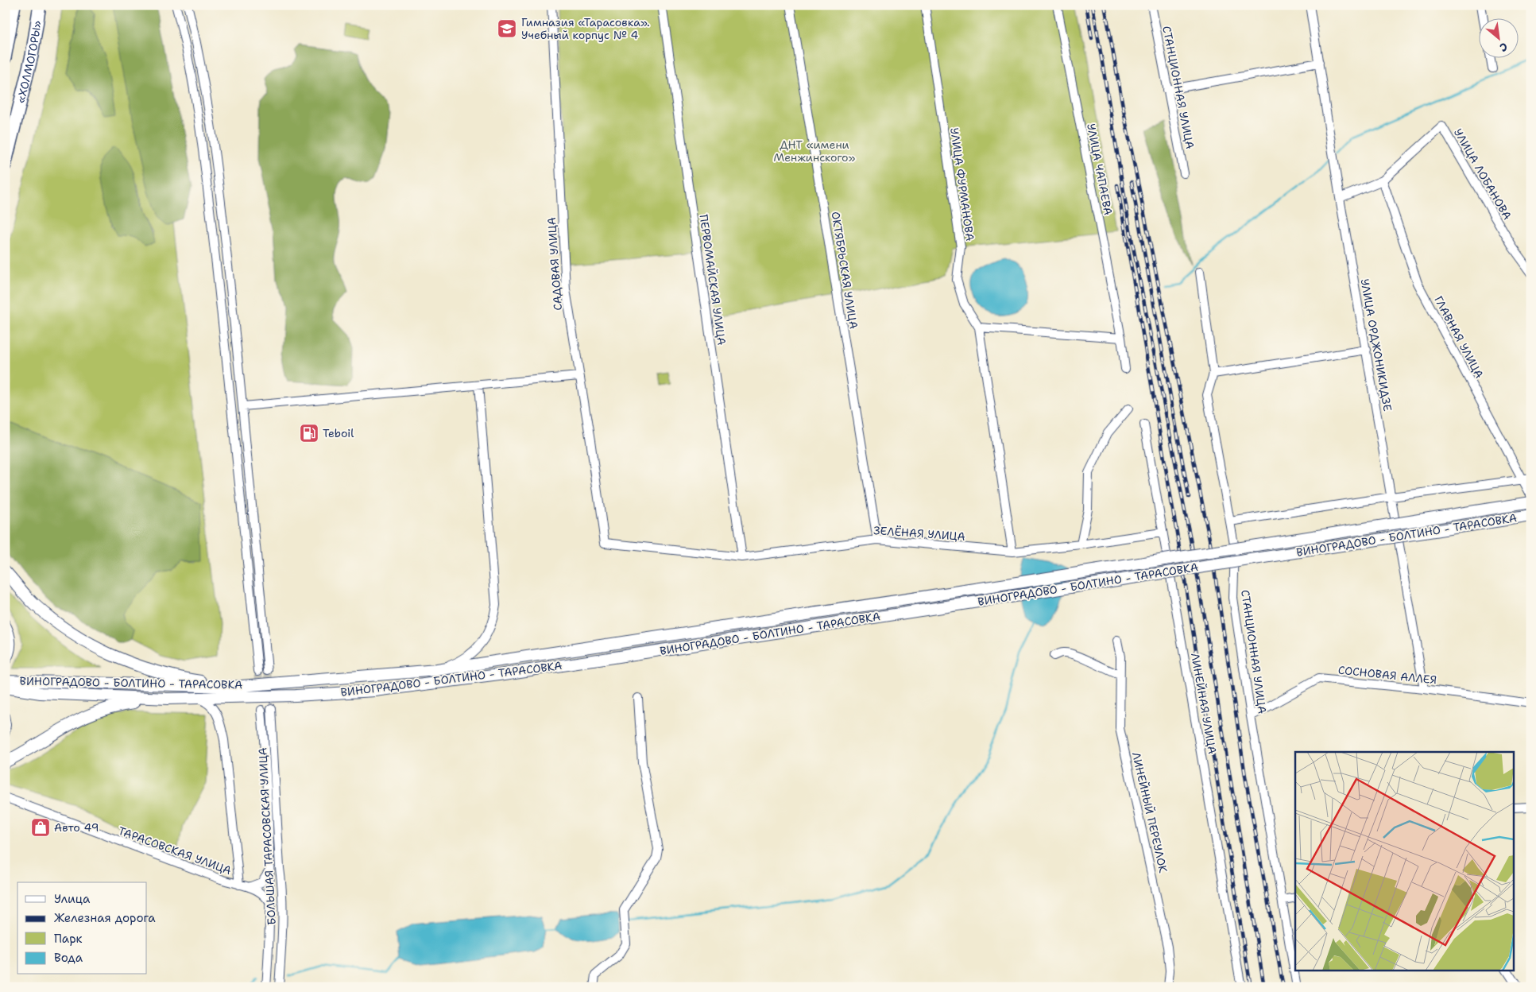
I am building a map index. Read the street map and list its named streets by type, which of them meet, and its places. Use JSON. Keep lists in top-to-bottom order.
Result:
{
  "streets": {
    "highway": ["«ХОЛМОГОРЫ»"],
    "main road": ["ВИНОГРАДОВО - БОЛТИНО - ТАРАСОВКА"],
    "street": [
      "СТАНЦИОННАЯ УЛИЦА",
      "УЛИЦА ЧАПАЕВА",
      "УЛИЦА ЛОБАНОВА",
      "УЛИЦА ФУРМАНОВА",
      "САДОВАЯ УЛИЦА",
      "ОКТЯБРЬСКАЯ УЛИЦА",
      "ПЕРВОМАЙСКАЯ УЛИЦА",
      "ГЛАВНАЯ УЛИЦА",
      "УЛИЦА ОРДЖОНИКИДЗЕ",
      "ЗЕЛЁНАЯ УЛИЦА",
      "СОСНОВАЯ АЛЛЕЯ",
      "ЛИНЕЙНАЯ УЛИЦА",
      "ЛИНЕЙНЫЙ ПЕРЕУЛОК",
      "БОЛЬШАЯ ТАРАСОВСКАЯ УЛИЦА",
      "ТАРАСОВСКАЯ УЛИЦА"
    ]
  },
  "crossings": [
    ["СТАНЦИОННАЯ УЛИЦА", "СОСНОВАЯ АЛЛЕЯ"],
    ["УЛИЦА ЛОБАНОВА", "ГЛАВНАЯ УЛИЦА"],
    ["УЛИЦА ФУРМАНОВА", "ЗЕЛЁНАЯ УЛИЦА"],
    ["САДОВАЯ УЛИЦА", "ЗЕЛЁНАЯ УЛИЦА"],
    ["ОКТЯБРЬСКАЯ УЛИЦА", "ЗЕЛЁНАЯ УЛИЦА"],
    ["ПЕРВОМАЙСКАЯ УЛИЦА", "ЗЕЛЁНАЯ УЛИЦА"],
    ["УЛИЦА ОРДЖОНИКИДЗЕ", "СОСНОВАЯ АЛЛЕЯ"],
    ["ЗЕЛЁНАЯ УЛИЦА", "ЛИНЕЙНАЯ УЛИЦА"],
    ["БОЛЬШАЯ ТАРАСОВСКАЯ УЛИЦА", "ТАРАСОВСКАЯ УЛИЦА"]
  ],
  "parks": ["ДНТ «имени Менжинского»"],
  "places": {
    "school or university": ["Гимназия «Тарасовка». Учебный корпус № 4"],
    "fuel station": ["Teboil"],
    "shop": ["Авто 49"]
  },
  "legend": [
    "Улица",
    "Железная дорога",
    "Парк",
    "Вода"
  ],
  "north": "bottom right"
}
